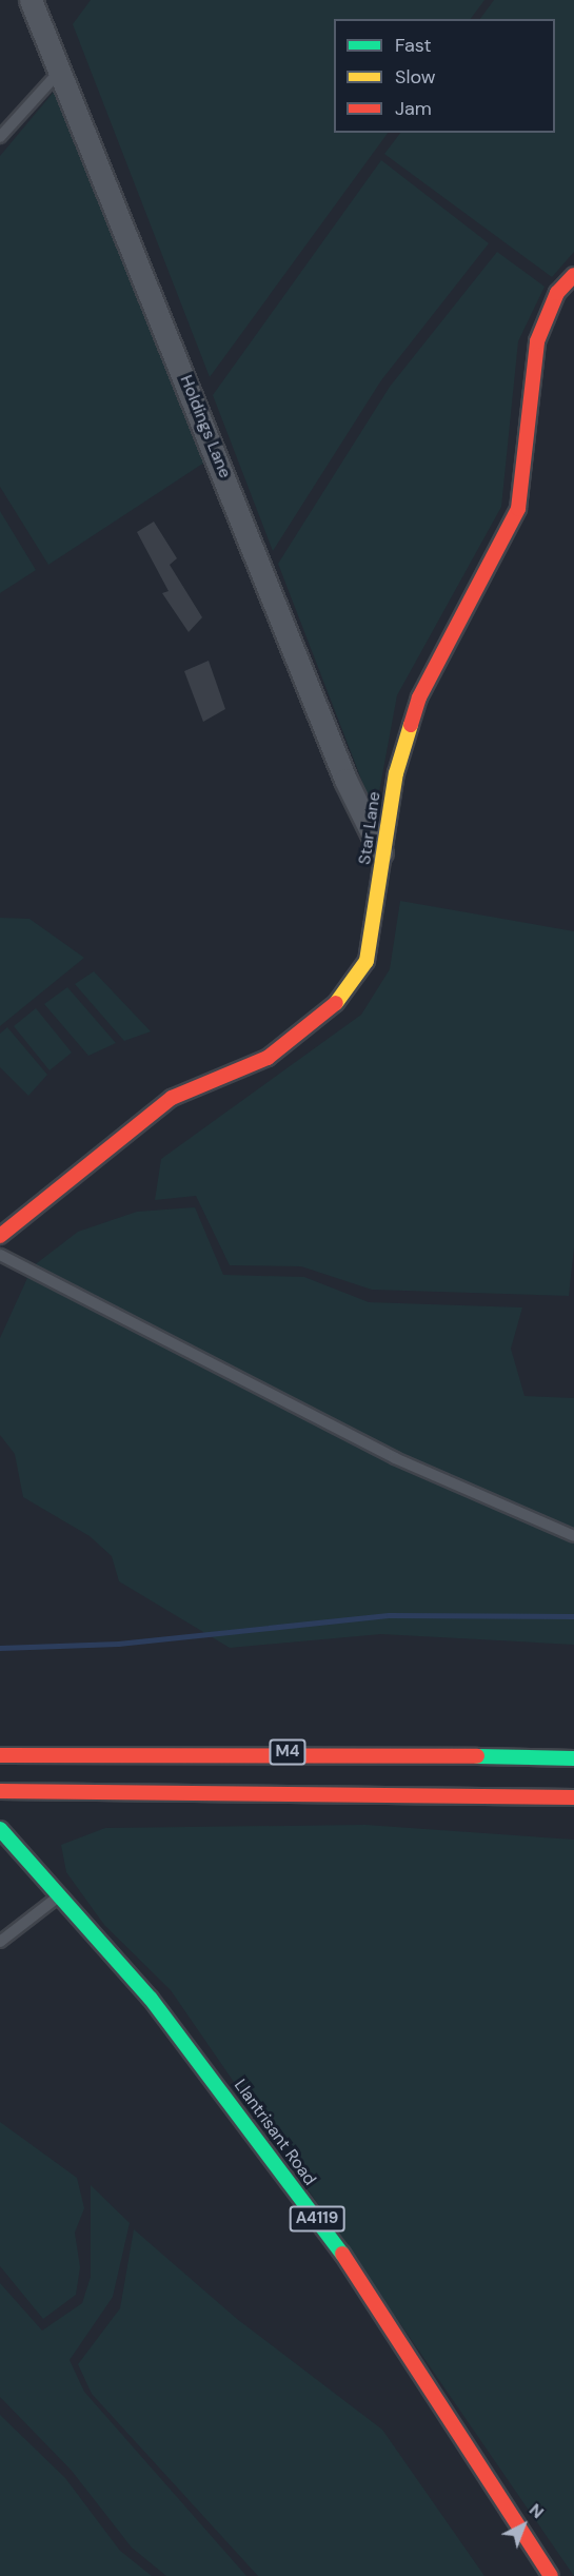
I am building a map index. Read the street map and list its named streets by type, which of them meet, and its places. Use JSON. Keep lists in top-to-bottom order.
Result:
{
  "streets": {
    "main road": [
      "Star Lane",
      "M4",
      "Llantrisant Road",
      "A4119"
    ],
    "street": ["Holdings Lane"]
  },
  "crossings": [
    ["Holdings Lane", "Star Lane"]
  ],
  "legend": ["Fast", "Slow", "Jam"],
  "north": "top right"
}
